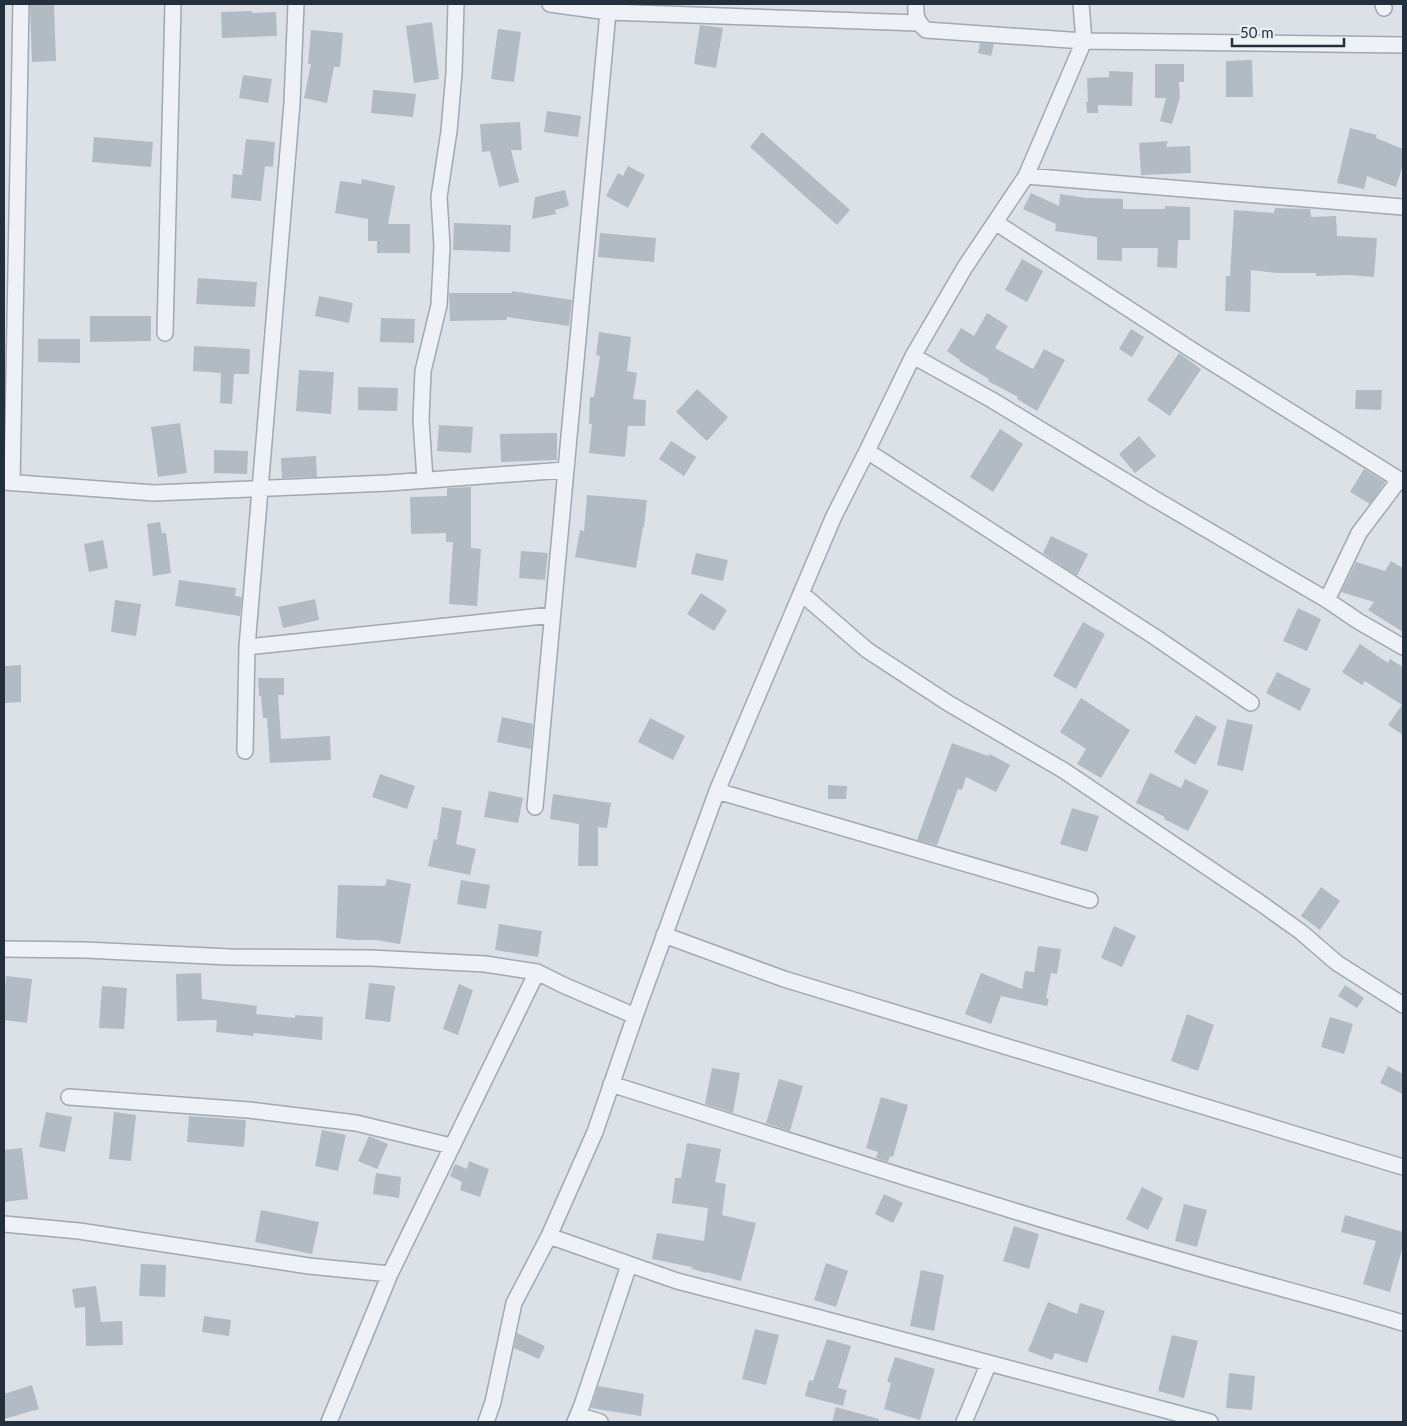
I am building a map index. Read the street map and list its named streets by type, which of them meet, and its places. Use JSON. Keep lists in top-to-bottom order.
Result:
{
  "scale_bar": "50 m"
}
